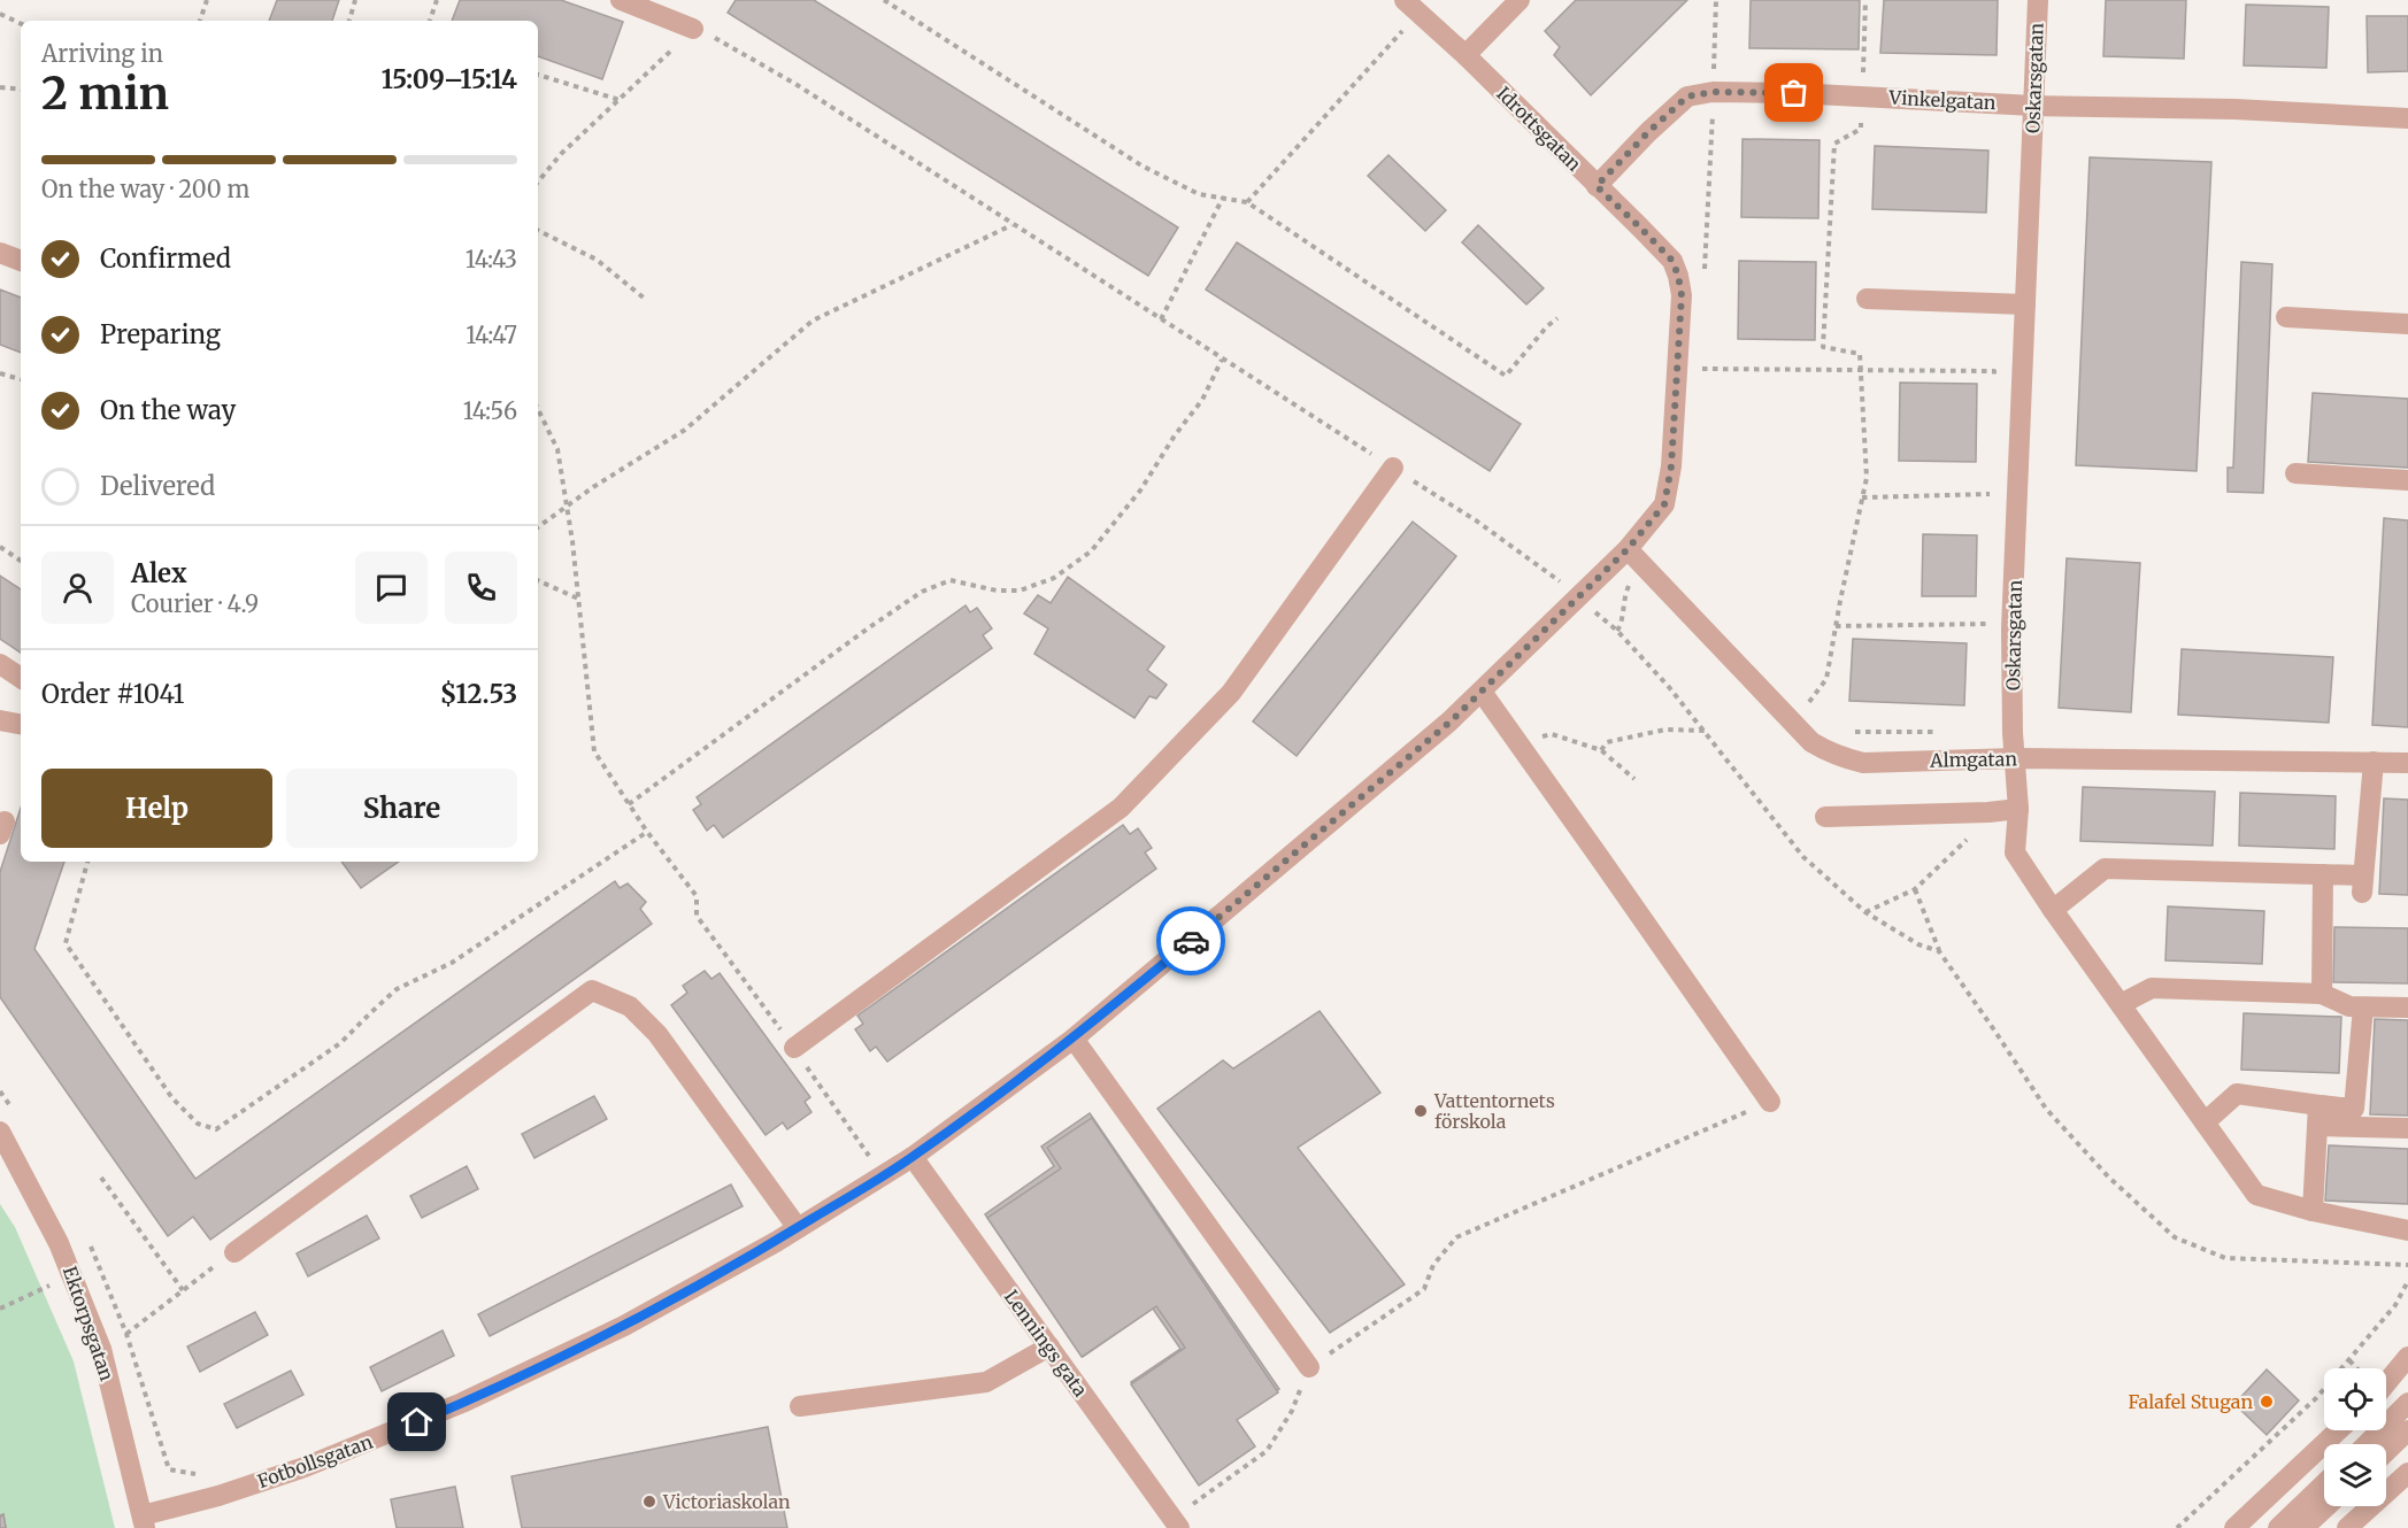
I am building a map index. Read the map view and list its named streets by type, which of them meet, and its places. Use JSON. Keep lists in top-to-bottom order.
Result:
{
  "streets": {
    "street": [
      "Oskarsgatan",
      "Vinkelgatan",
      "Idrottsgatan",
      "Almgatan",
      "Ektorpsgatan",
      "Lennings gata",
      "Fotbollsgatan"
    ]
  },
  "crossings": [
    ["Oskarsgatan", "Vinkelgatan"],
    ["Oskarsgatan", "Almgatan"],
    ["Vinkelgatan", "Idrottsgatan"],
    ["Idrottsgatan", "Fotbollsgatan"],
    ["Almgatan", "Fotbollsgatan"],
    ["Ektorpsgatan", "Fotbollsgatan"],
    ["Lennings gata", "Fotbollsgatan"]
  ],
  "places": ["Vattentornets förskola", "Falafel Stugan", "Victoriaskolan"],
  "page": {
    "heading": ["2 min", "Arriving in", "15:09–15:14"],
    "panel": [
      "Alex",
      "Courier · 4.9",
      "Order #1041",
      "$12.53"
    ],
    "bar": "On the way · 200 m",
    "list": [
      ["Confirmed", "14:43"],
      ["Preparing", "14:47"],
      ["On the way", "14:56"],
      "Delivered"
    ],
    "buttons": ["Help", "Share"]
  }
}
